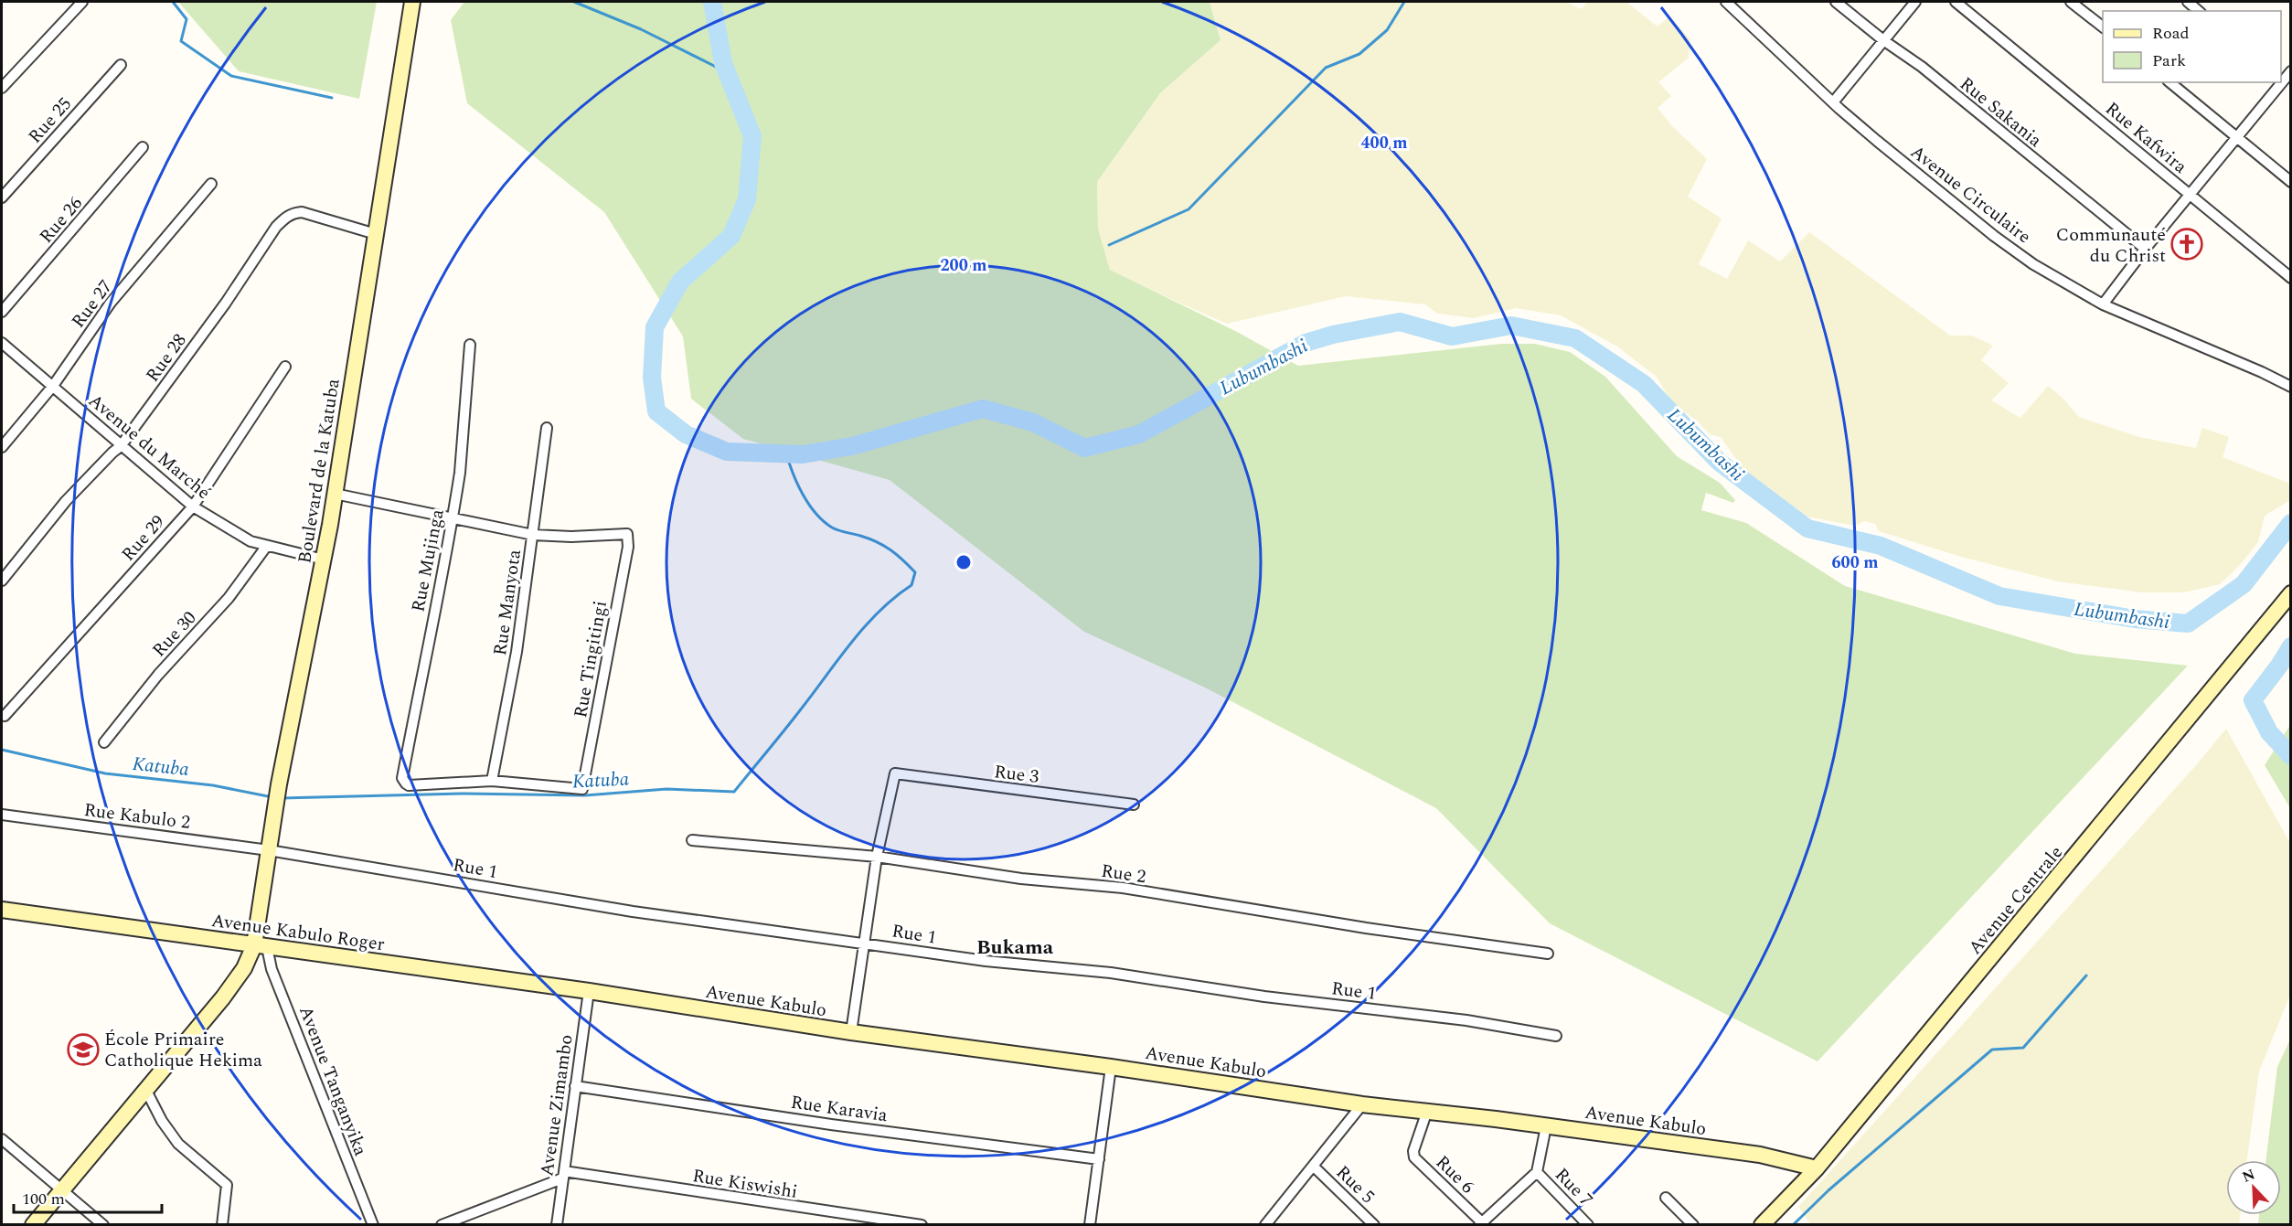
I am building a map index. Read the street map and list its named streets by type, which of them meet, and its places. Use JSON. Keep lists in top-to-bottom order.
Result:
{
  "streets": {
    "street": [
      "Rue Sakania",
      "Rue 25",
      "Rue Kafwira",
      "Avenue Circulaire",
      "Rue 26",
      "Rue 27",
      "Rue 28",
      "Avenue du Marché",
      "Boulevard de la Katuba",
      "Rue 29",
      "Rue Mujinga",
      "Rue Manyota",
      "Rue 30",
      "Rue Tingitingi",
      "Rue 3",
      "Rue Kabulo 2",
      "Rue 1",
      "Rue 2",
      "Avenue Centrale",
      "Avenue Kabulo Roger",
      "Avenue Kabulo",
      "Avenue Tanganyika",
      "Avenue Zimambo",
      "Rue Karavia",
      "Rue 6",
      "Rue Kiswishi",
      "Rue 5",
      "Rue 7"
    ]
  },
  "crossings": [
    ["Rue 27", "Avenue du Marché"],
    ["Rue 28", "Avenue du Marché"],
    ["Rue 28", "Boulevard de la Katuba"],
    ["Avenue du Marché", "Boulevard de la Katuba"],
    ["Avenue du Marché", "Rue 29"],
    ["Avenue du Marché", "Rue 30"],
    ["Boulevard de la Katuba", "Rue Kabulo 2"],
    ["Boulevard de la Katuba", "Rue 1"],
    ["Boulevard de la Katuba", "Avenue Kabulo Roger"],
    ["Boulevard de la Katuba", "Avenue Tanganyika"],
    ["Rue Mujinga", "Rue Manyota"],
    ["Rue Mujinga", "Rue Tingitingi"],
    ["Rue Manyota", "Rue Tingitingi"],
    ["Rue 3", "Rue 2"],
    ["Rue Kabulo 2", "Rue 1"],
    ["Avenue Centrale", "Avenue Kabulo"],
    ["Avenue Kabulo Roger", "Avenue Kabulo"],
    ["Avenue Kabulo Roger", "Avenue Tanganyika"],
    ["Avenue Kabulo Roger", "Avenue Zimambo"],
    ["Avenue Kabulo", "Avenue Zimambo"],
    ["Avenue Kabulo", "Rue 6"],
    ["Avenue Zimambo", "Rue Karavia"],
    ["Avenue Zimambo", "Rue Kiswishi"]
  ],
  "districts": ["Bukama"],
  "water": ["Lubumbashi", "Katuba"],
  "places": {
    "church": ["Communauté du Christ"],
    "school or university": ["École Primaire Catholique Hekima"]
  },
  "legend": ["Road", "Park"],
  "scale_bar": "100 m",
  "north": "top left",
  "rings": ["400 m", "200 m", "600 m"]
}
